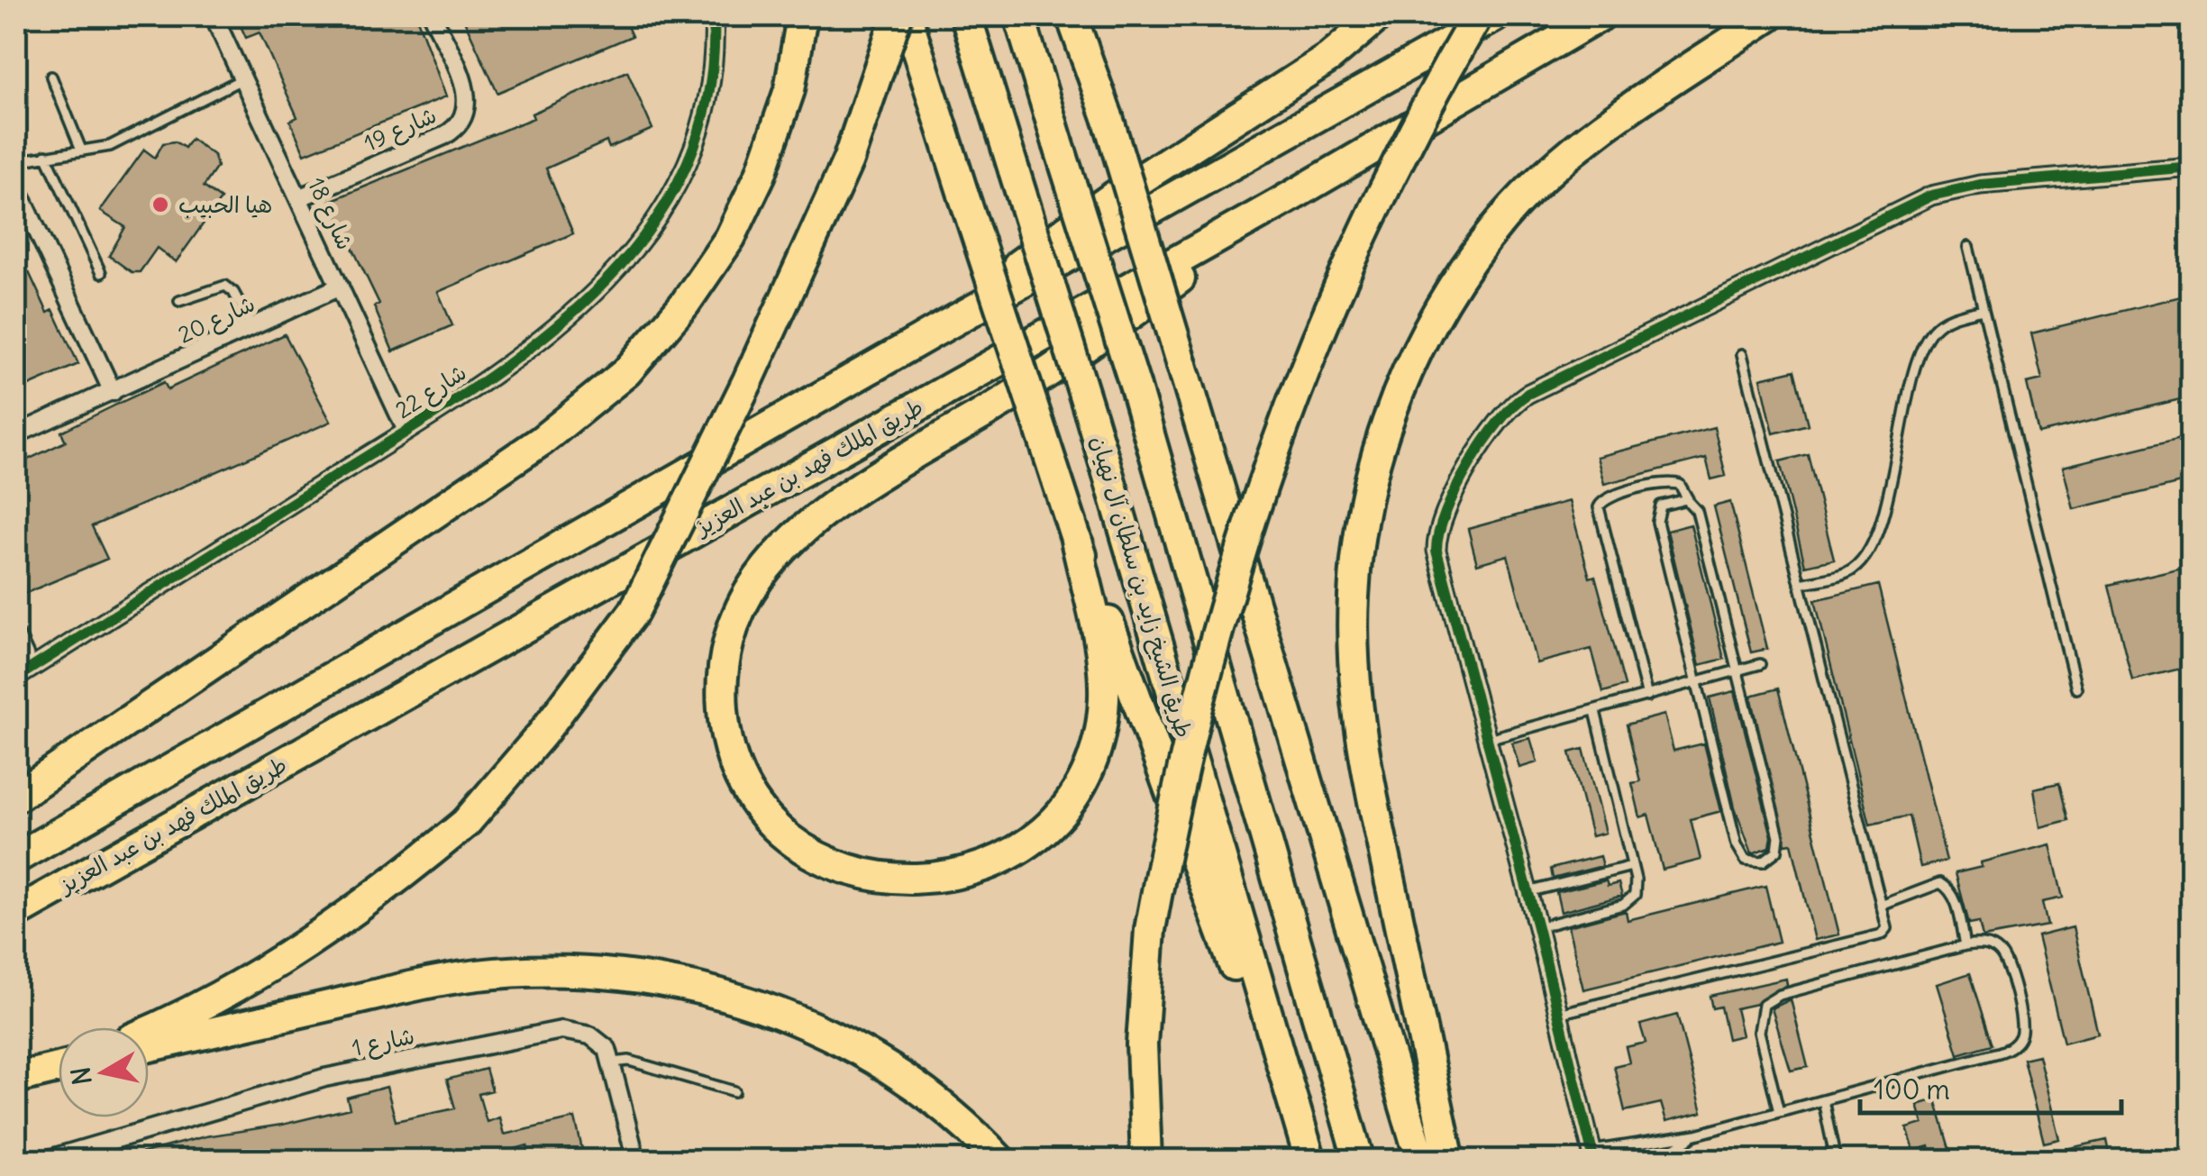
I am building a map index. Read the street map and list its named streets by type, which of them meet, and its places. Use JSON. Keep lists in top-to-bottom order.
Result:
{
  "streets": {
    "highway": ["طريق الملك فهد بن عبد العزيز", "طريق الشيخ زايد بن سلطان آل نهيان"],
    "street": [
      "شارع 19",
      "شارع 18",
      "شارع 20",
      "شارع 22",
      "شارع 1"
    ]
  },
  "crossings": [
    ["شارع 19", "شارع 18"],
    ["شارع 18", "شارع 20"],
    ["شارع 18", "شارع 22"]
  ],
  "places": ["هيا الحبيب"],
  "scale_bar": "100 m",
  "north": "left"
}
